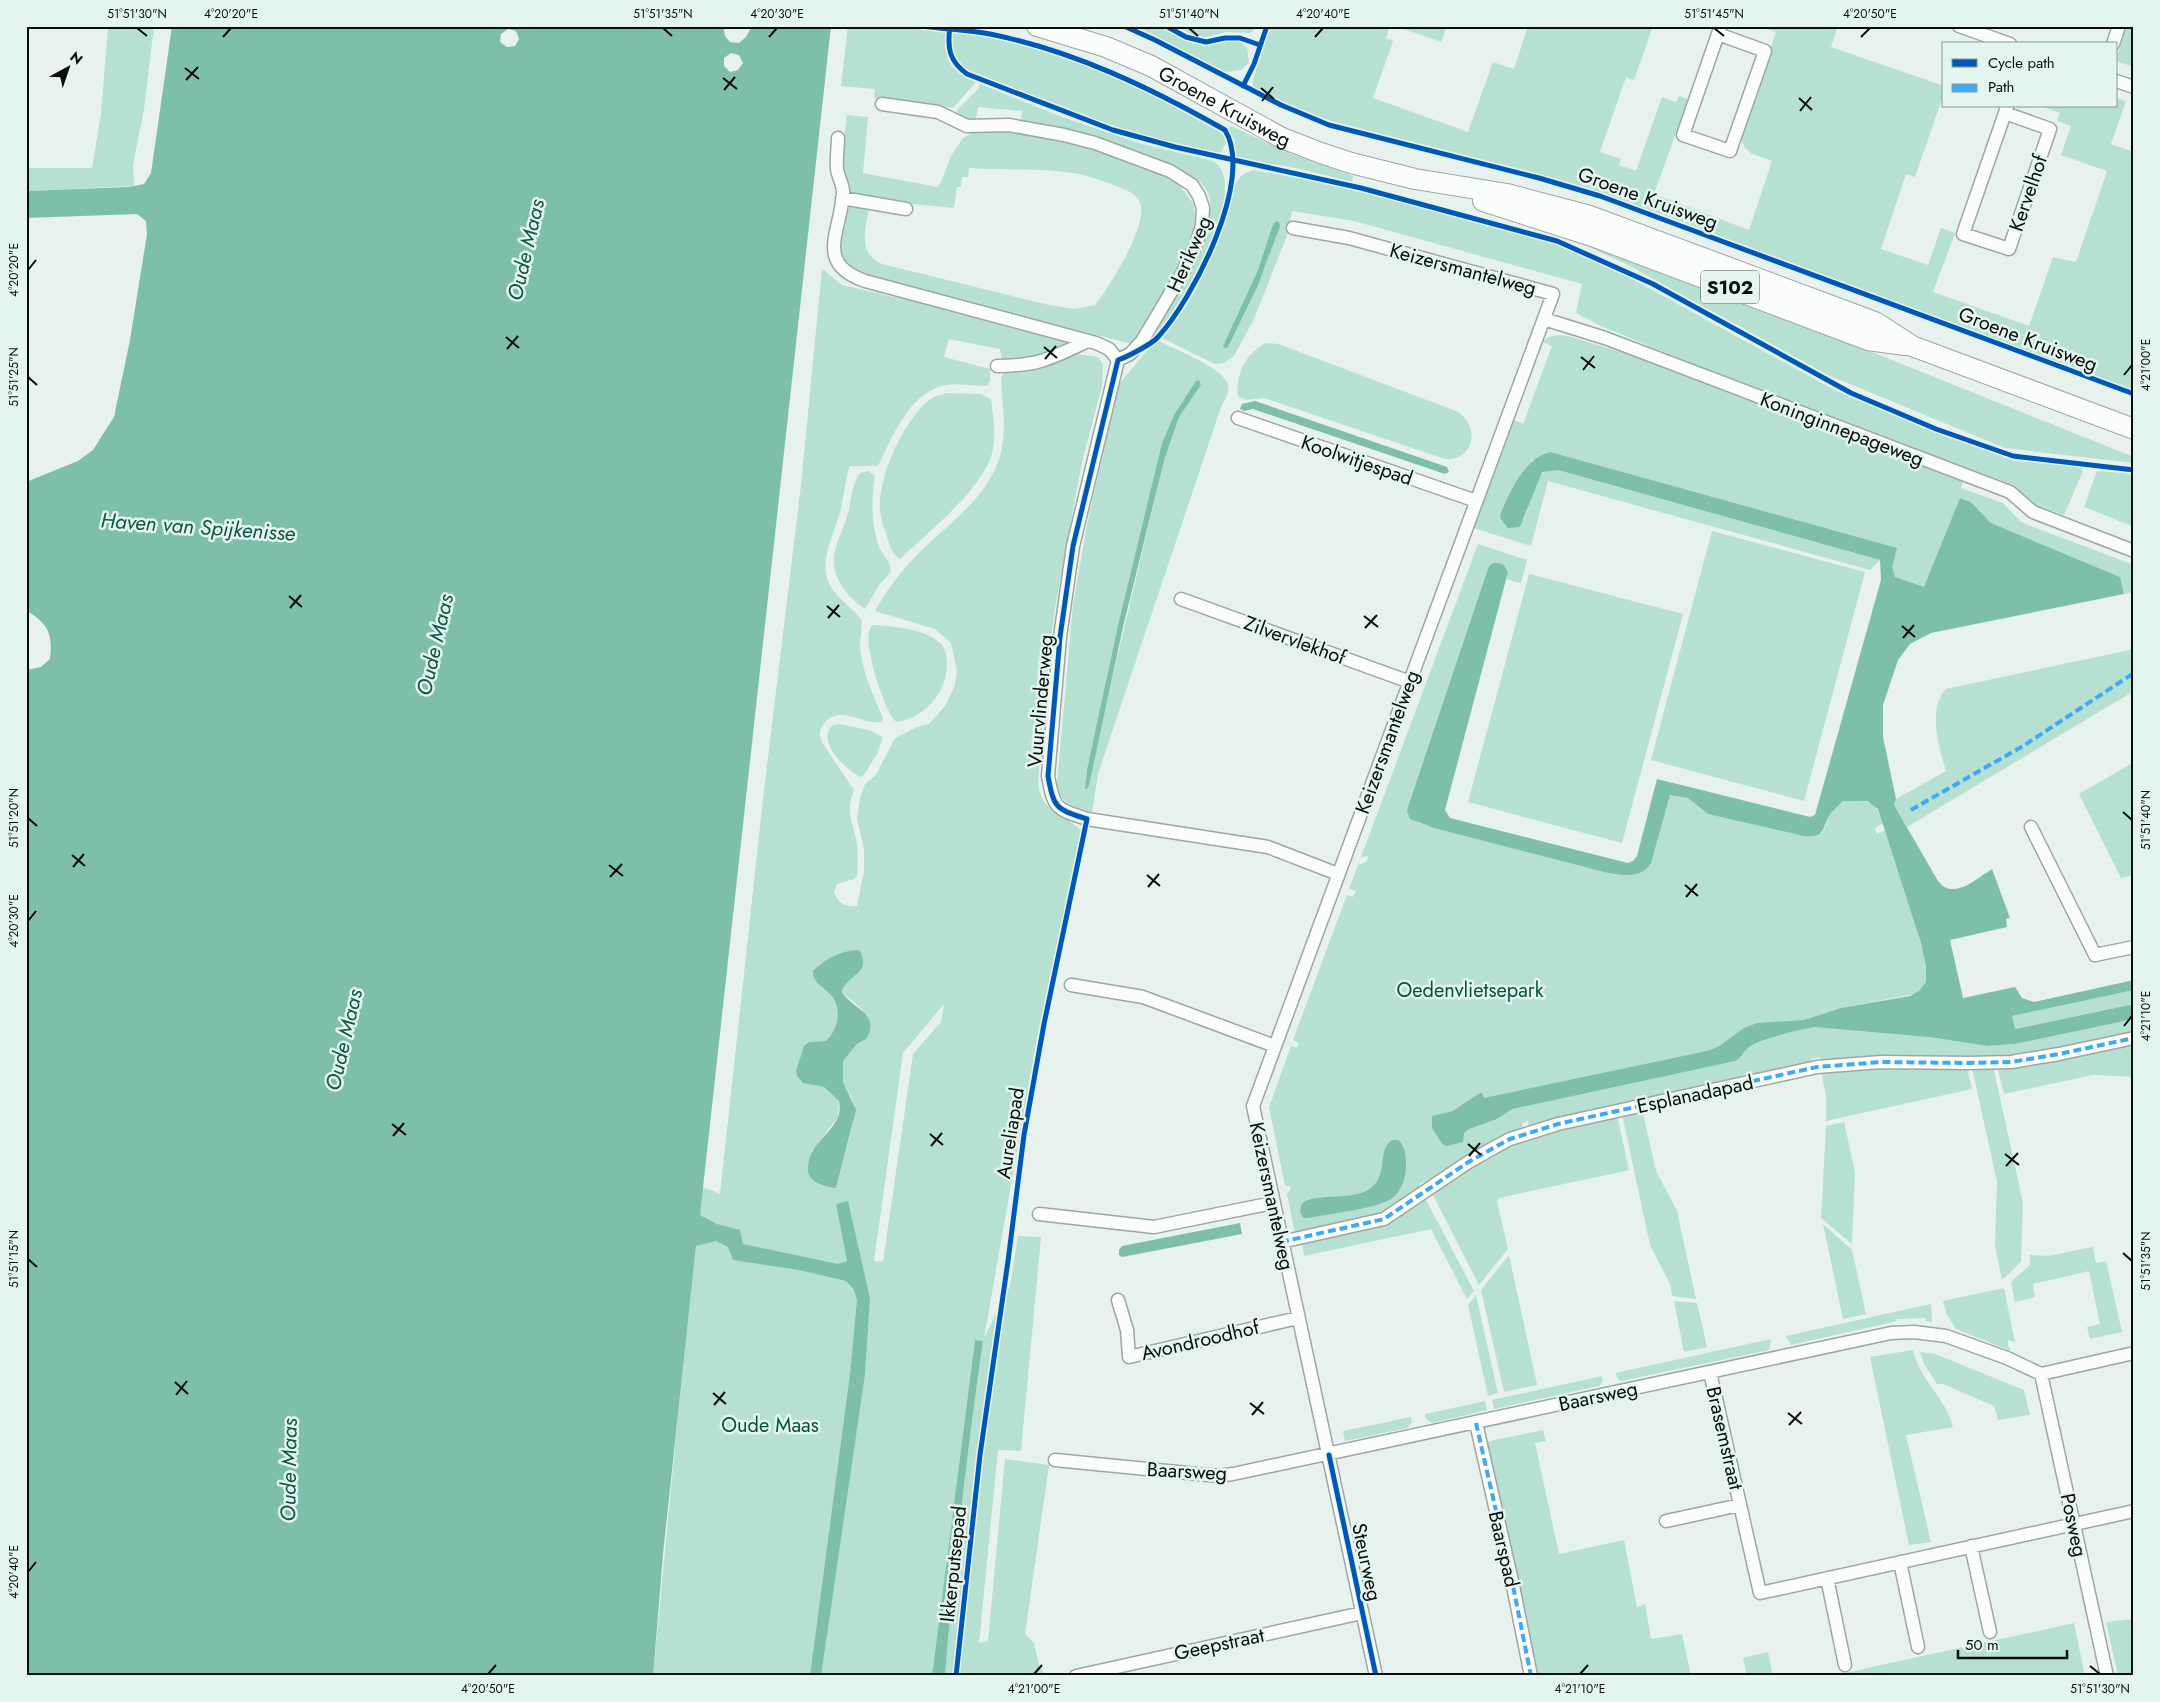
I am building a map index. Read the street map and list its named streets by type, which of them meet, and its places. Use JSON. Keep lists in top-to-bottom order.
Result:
{
  "streets": {
    "main road": ["Groene Kruisweg", "S102"],
    "street": [
      "Kervelhof",
      "Herikweg",
      "Keizersmantelweg",
      "Koninginnepageweg",
      "Koolwitjespad",
      "Zilvervlekhof",
      "Vuurvlinderweg",
      "Esplanadapad",
      "Avondroodhof",
      "Baarsweg",
      "Brasemstraat",
      "Posweg",
      "Baarspad",
      "Steurweg",
      "Geepstraat"
    ],
    "cycle path": ["Aureliapad"]
  },
  "crossings": [
    ["Herikweg", "Vuurvlinderweg"],
    ["Keizersmantelweg", "Koninginnepageweg"],
    ["Keizersmantelweg", "Koolwitjespad"],
    ["Keizersmantelweg", "Zilvervlekhof"],
    ["Keizersmantelweg", "Vuurvlinderweg"],
    ["Keizersmantelweg", "Esplanadapad"],
    ["Keizersmantelweg", "Avondroodhof"],
    ["Keizersmantelweg", "Baarsweg"],
    ["Keizersmantelweg", "Steurweg"],
    ["Baarsweg", "Brasemstraat"],
    ["Baarsweg", "Posweg"],
    ["Baarsweg", "Baarspad"],
    ["Baarsweg", "Steurweg"],
    ["Brasemstraat", "Posweg"],
    ["Steurweg", "Geepstraat"]
  ],
  "water": ["Oude Maas", "Haven van Spijkenisse"],
  "parks": ["Oedenvlietsepark", "Oude Maas"],
  "legend": ["Cycle path", "Path"],
  "scale_bar": "50 m",
  "north": "top right",
  "coordinates": [
    "51°51'30\"N",
    "4°20'20\"E",
    "51°51'35\"N",
    "4°20'30\"E",
    "51°51'40\"N",
    "4°20'40\"E",
    "51°51'45\"N",
    "4°20'50\"E",
    "4°21'00\"E",
    "51°51'25\"N",
    "51°51'20\"N",
    "4°21'10\"E",
    "51°51'15\"N"
  ]
}
